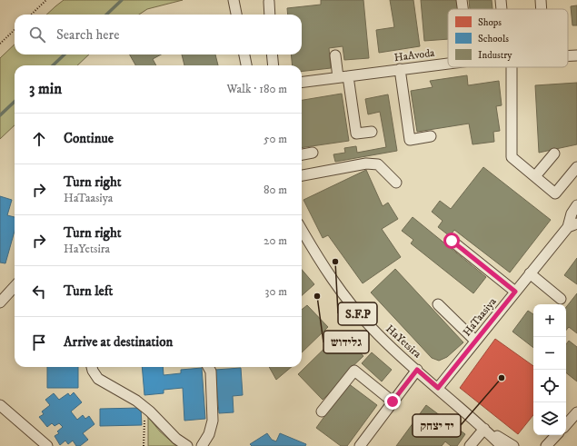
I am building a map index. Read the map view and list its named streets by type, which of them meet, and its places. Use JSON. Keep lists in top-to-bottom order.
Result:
{
  "streets": {
    "street": ["HaAvoda", "HaTaasiya", "HaYetsira"]
  },
  "crossings": [
    ["HaTaasiya", "HaYetsira"]
  ],
  "places": ["S.F.P", "גלידוש", "יד יצחק"],
  "legend": ["Shops", "Schools", "Industry"],
  "page": {
    "search": "Search here",
    "heading": ["3 min", "Walk · 180 m"],
    "list": [
      ["Continue", "50 m"],
      ["Turn right", "HaTaasiya", "80 m"],
      ["Turn right", "HaYetsira", "20 m"],
      ["Turn left", "30 m"],
      "Arrive at destination"
    ],
    "map_buttons": ["+", "−"]
  }
}
